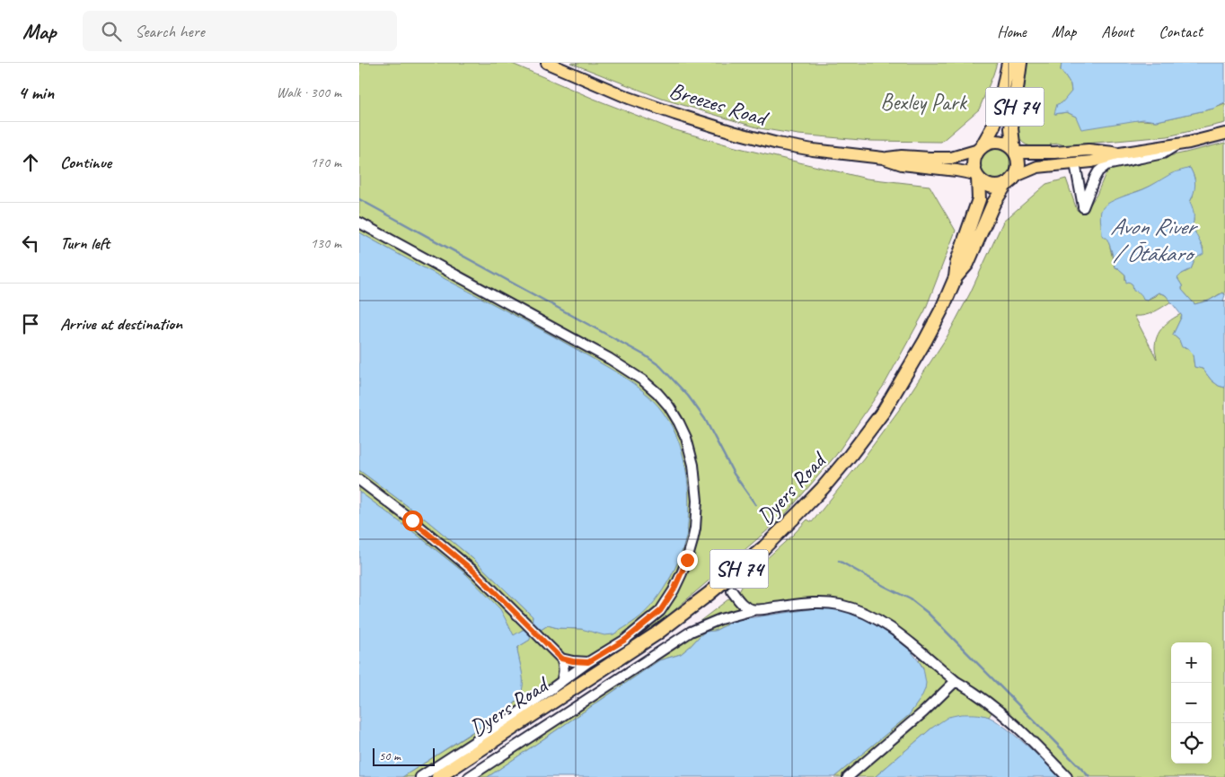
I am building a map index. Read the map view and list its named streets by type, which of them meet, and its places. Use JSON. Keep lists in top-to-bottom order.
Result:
{
  "streets": {
    "highway": ["SH 74", "Dyers Road"],
    "main road": ["Breezes Road"]
  },
  "crossings": [
    ["Breezes Road", "SH 74"],
    ["Breezes Road", "Dyers Road"],
    ["SH 74", "Dyers Road"]
  ],
  "water": ["Avon River / Ōtākaro"],
  "parks": ["Bexley Park"],
  "scale_bar": "50 m",
  "page": {
    "header": "Map",
    "search": "Search here",
    "nav": [
      "Home",
      "Map",
      "About",
      "Contact"
    ],
    "heading": ["4 min", "Walk · 300 m"],
    "list": [
      ["Continue", "170 m"],
      ["Turn left", "130 m"],
      "Arrive at destination"
    ],
    "map_buttons": ["+", "−"],
    "scale": "50 m"
  }
}
